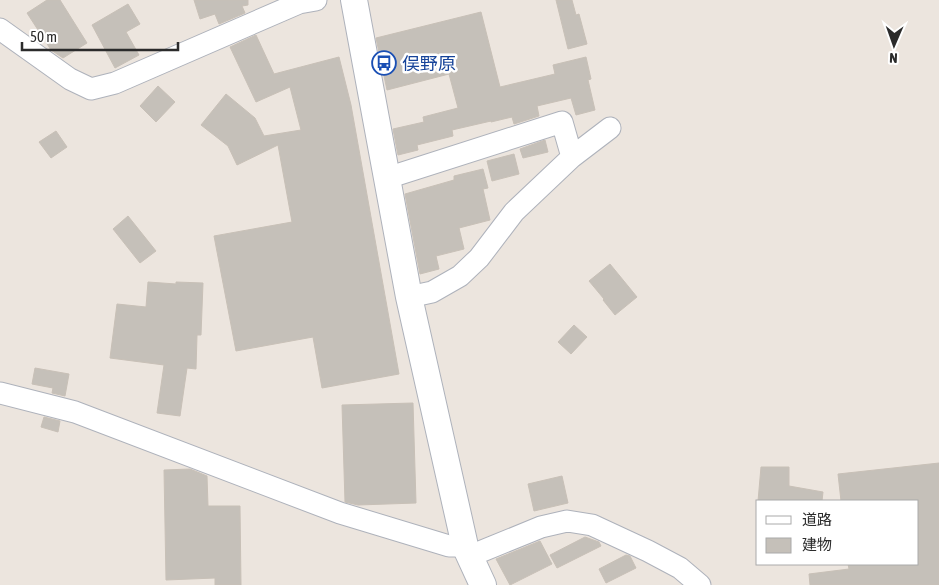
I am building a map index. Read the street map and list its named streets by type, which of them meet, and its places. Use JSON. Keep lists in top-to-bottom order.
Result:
{
  "places": {
    "bus stop": ["俣野原"]
  },
  "legend": ["道路", "建物"],
  "scale_bar": "50 m",
  "north": "bottom"
}
